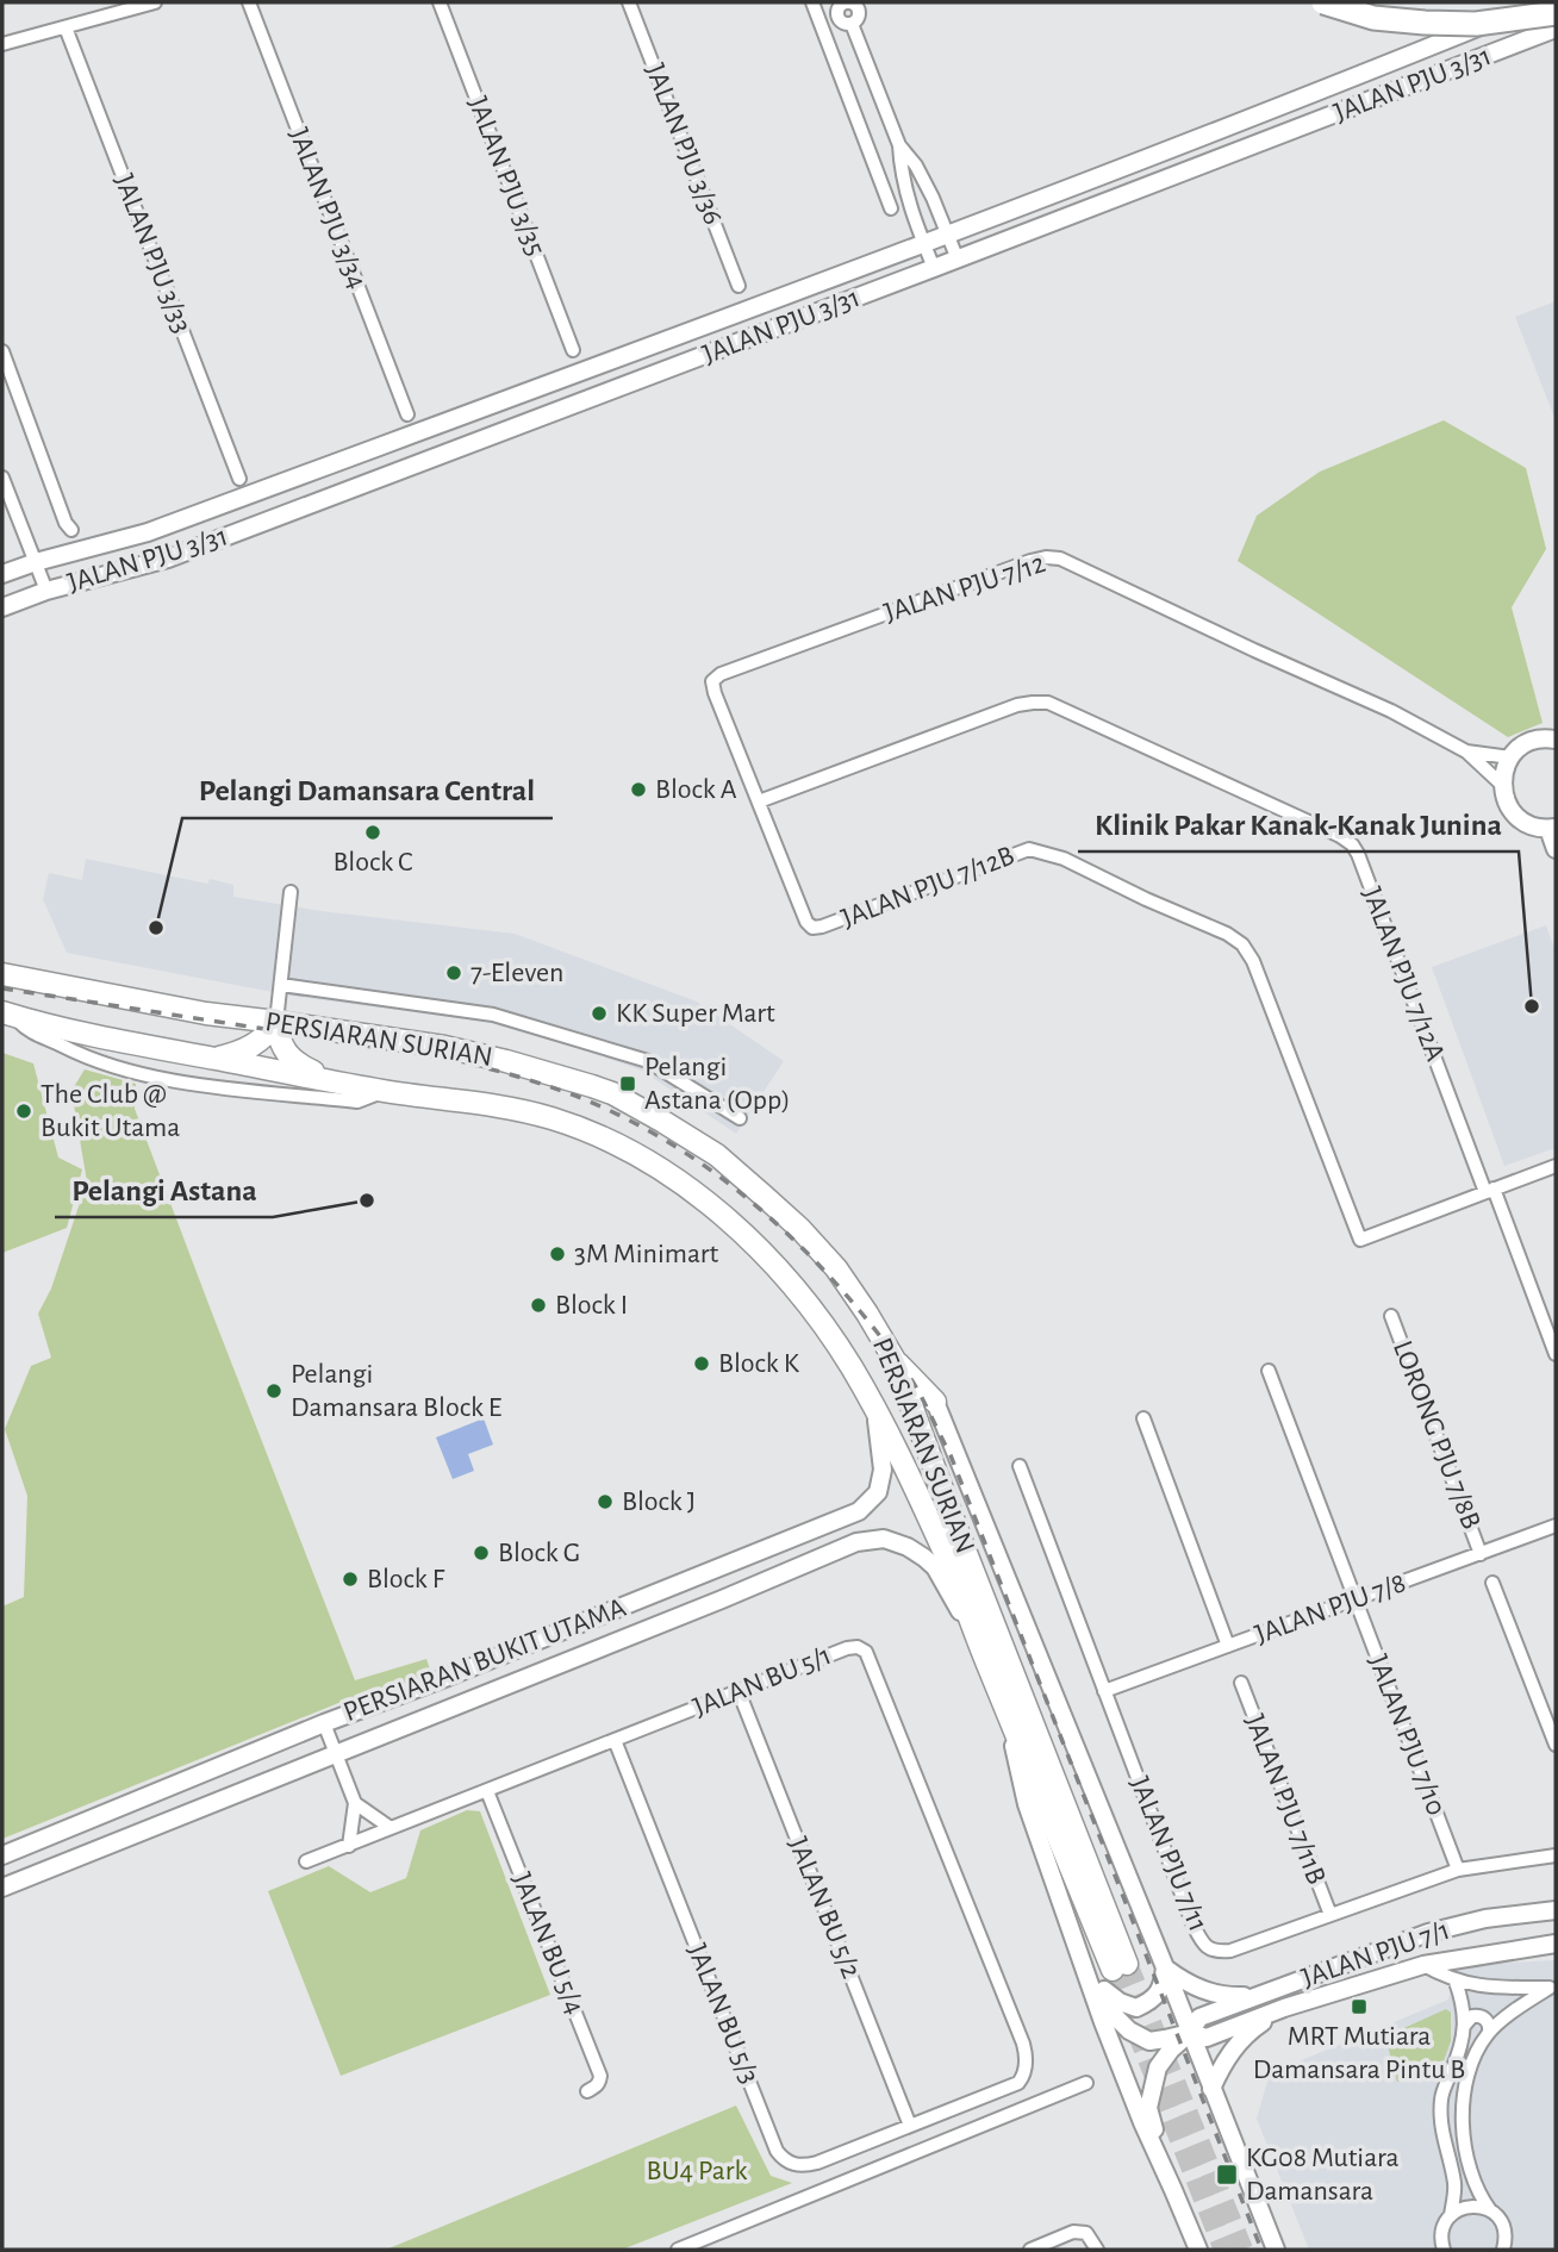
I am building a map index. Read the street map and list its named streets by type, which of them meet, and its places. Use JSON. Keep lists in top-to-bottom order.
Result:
{
  "streets": {
    "main road": ["PERSIARAN SURIAN"],
    "street": [
      "JALAN PJU 3/31",
      "JALAN PJU 3/36",
      "JALAN PJU 3/35",
      "JALAN PJU 3/34",
      "JALAN PJU 3/33",
      "JALAN PJU 7/12",
      "JALAN PJU 7/12B",
      "JALAN PJU 7/12A",
      "LORONG PJU 7/8B",
      "JALAN PJU 7/8",
      "PERSIARAN BUKIT UTAMA",
      "JALAN BU 5/1",
      "JALAN PJU 7/10",
      "JALAN PJU 7/11B",
      "JALAN PJU 7/11",
      "JALAN BU 5/2",
      "JALAN BU 5/4",
      "JALAN PJU 7/1",
      "JALAN BU 5/3"
    ]
  },
  "crossings": [
    ["JALAN PJU 7/12", "JALAN PJU 7/12B"],
    ["JALAN PJU 7/12", "JALAN PJU 7/12A"],
    ["JALAN PJU 7/12B", "JALAN PJU 7/12A"],
    ["PERSIARAN SURIAN", "PERSIARAN BUKIT UTAMA"],
    ["PERSIARAN SURIAN", "JALAN PJU 7/1"],
    ["LORONG PJU 7/8B", "JALAN PJU 7/8"],
    ["JALAN PJU 7/8", "JALAN PJU 7/10"],
    ["JALAN PJU 7/8", "JALAN PJU 7/11"],
    ["JALAN BU 5/1", "JALAN BU 5/2"],
    ["JALAN BU 5/1", "JALAN BU 5/4"],
    ["JALAN BU 5/1", "JALAN BU 5/3"],
    ["JALAN PJU 7/10", "JALAN PJU 7/11"],
    ["JALAN PJU 7/11B", "JALAN PJU 7/11"],
    ["JALAN BU 5/2", "JALAN BU 5/3"]
  ],
  "parks": ["BU4 Park"],
  "places": {
    "other": [
      "Block A",
      "Block C",
      "Pelangi Damansara Central",
      "7-Eleven",
      "Klinik Pakar Kanak-Kanak Junina",
      "KK Super Mart",
      "The Club @ Bukit Utama",
      "Pelangi Astana",
      "3M Minimart",
      "Block I",
      "Block K",
      "Pelangi Damansara Block E",
      "Block J",
      "Block G",
      "Block F"
    ],
    "transit": ["Pelangi Astana (Opp)", "MRT Mutiara Damansara Pintu B", "KG08 Mutiara Damansara"]
  }
}
